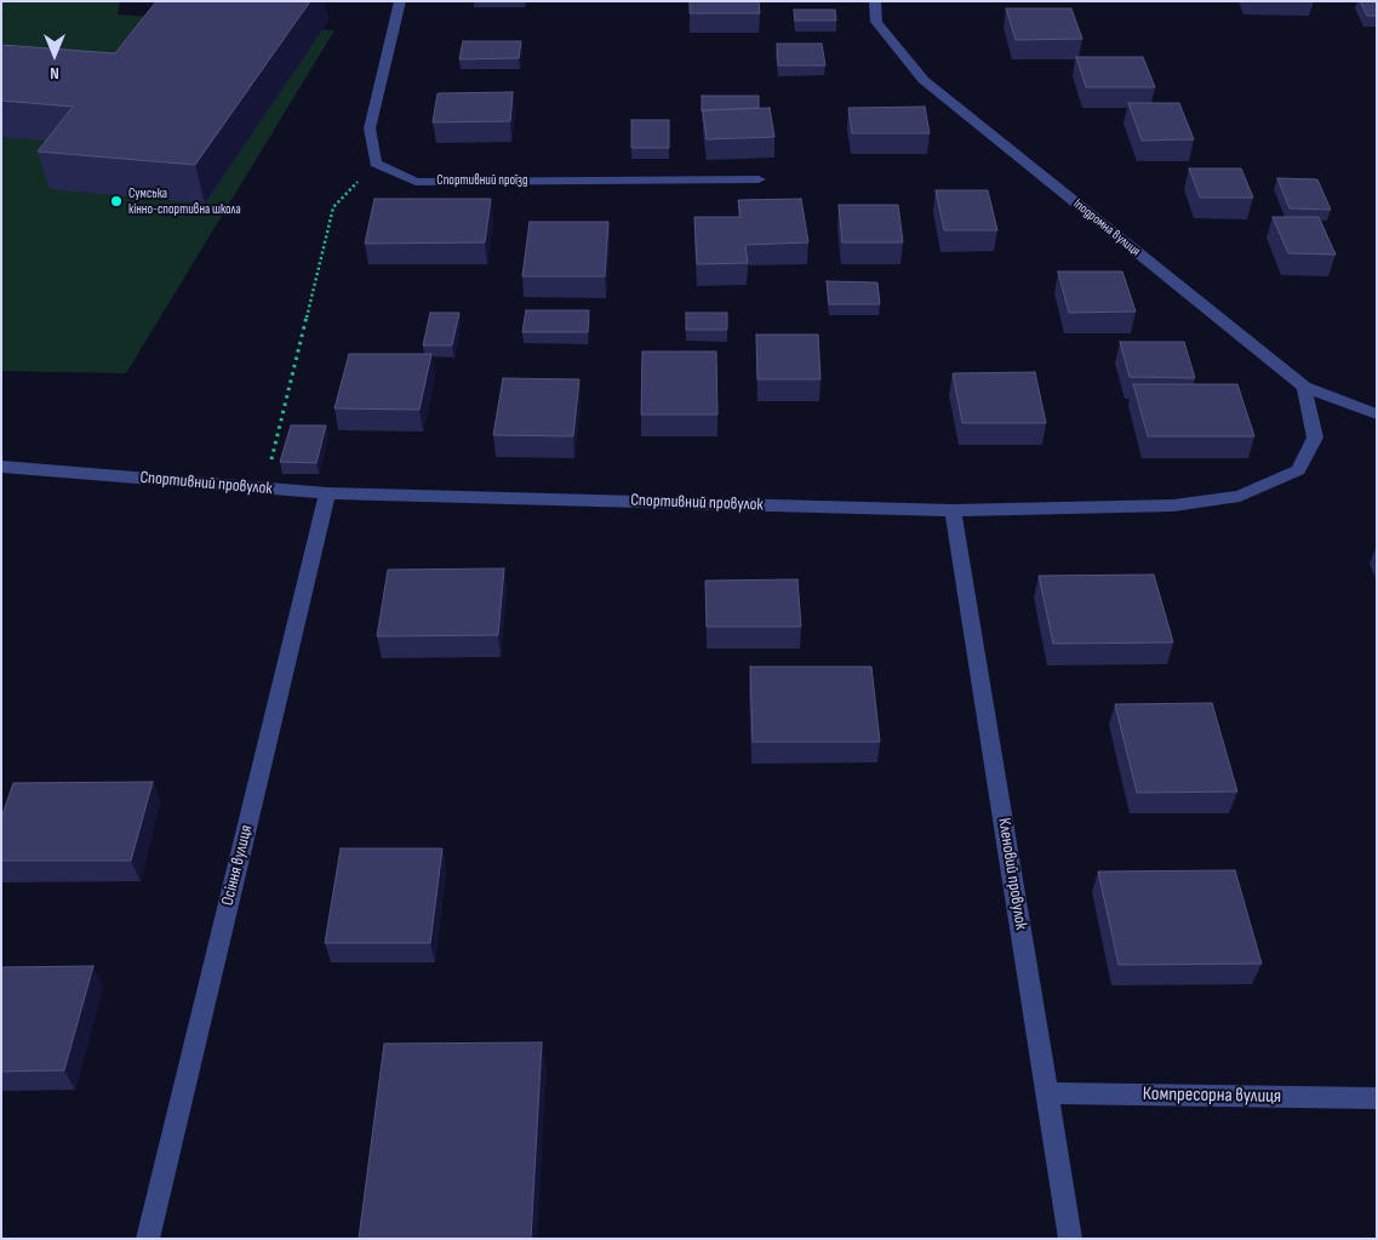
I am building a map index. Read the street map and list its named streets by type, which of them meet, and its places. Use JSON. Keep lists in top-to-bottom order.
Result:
{
  "streets": {
    "street": [
      "Спортивний проїзд",
      "Іподромна вулиця",
      "Спортивний провулок",
      "Осіння вулиця",
      "Кленовий провулок",
      "Компресорна вулиця"
    ]
  },
  "crossings": [
    ["Іподромна вулиця", "Спортивний провулок"],
    ["Спортивний провулок", "Осіння вулиця"],
    ["Спортивний провулок", "Кленовий провулок"],
    ["Кленовий провулок", "Компресорна вулиця"]
  ],
  "places": ["Сумська кінно-спортивна школа"],
  "north": "bottom"
}
